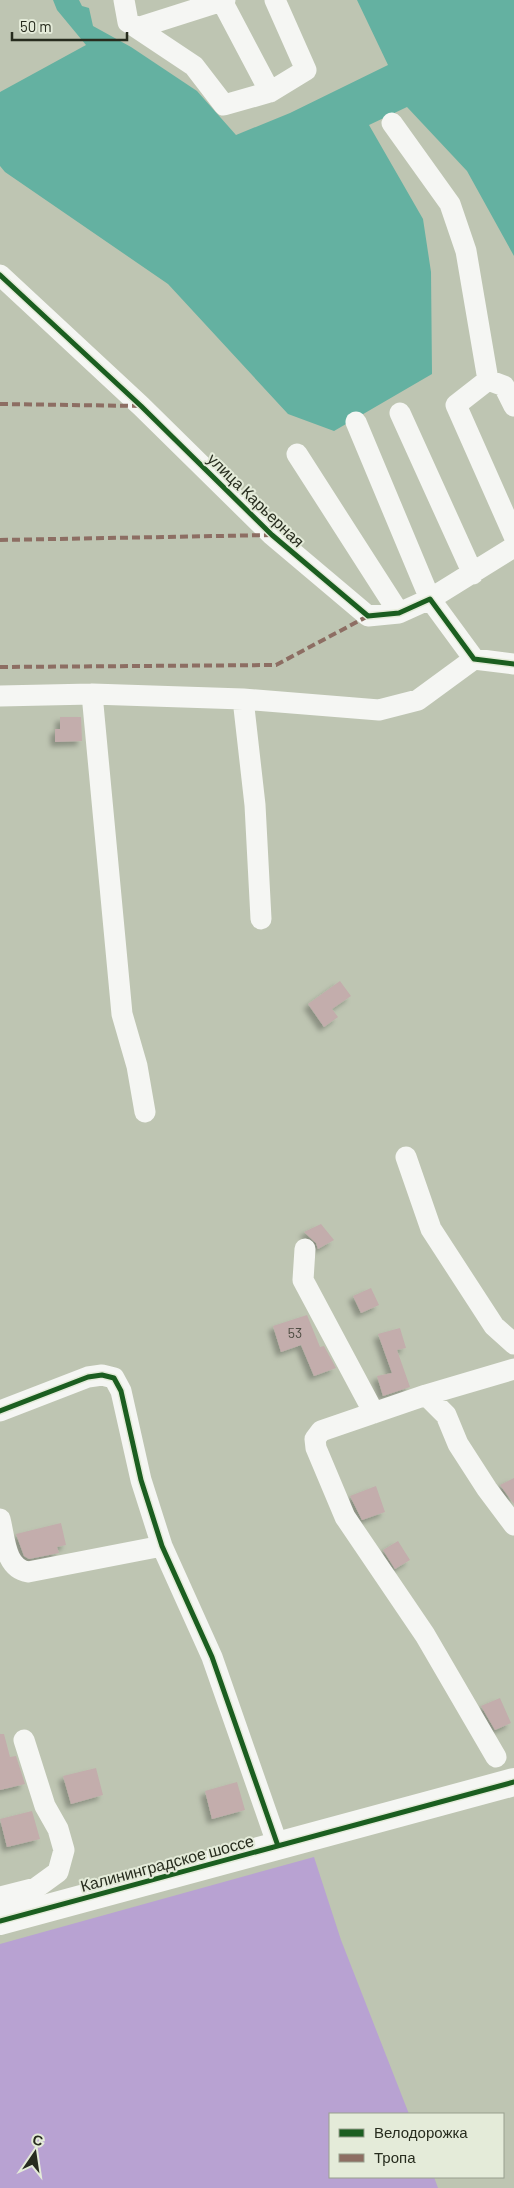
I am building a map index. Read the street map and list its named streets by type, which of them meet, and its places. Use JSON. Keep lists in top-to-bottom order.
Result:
{
  "streets": {
    "main road": ["Калининградское шоссе"],
    "street": ["улица Карьерная"]
  },
  "house_numbers": ["53"],
  "legend": ["Велодорожка", "Тропа"],
  "scale_bar": "50 m",
  "north": "top"
}
